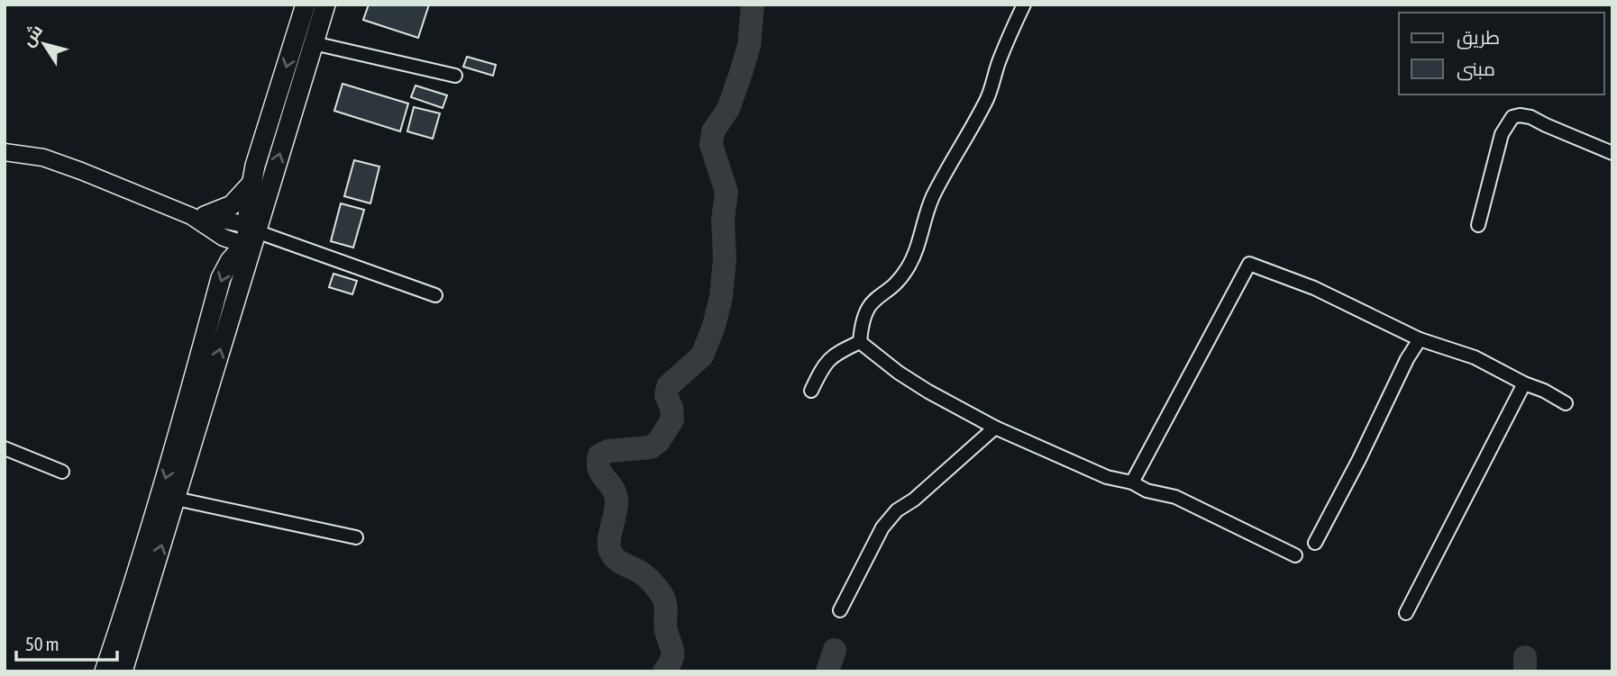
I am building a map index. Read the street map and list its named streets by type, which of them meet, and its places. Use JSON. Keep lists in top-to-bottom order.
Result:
{
  "legend": ["طريق", "مبنى"],
  "scale_bar": "50 m",
  "north": "top left"
}
